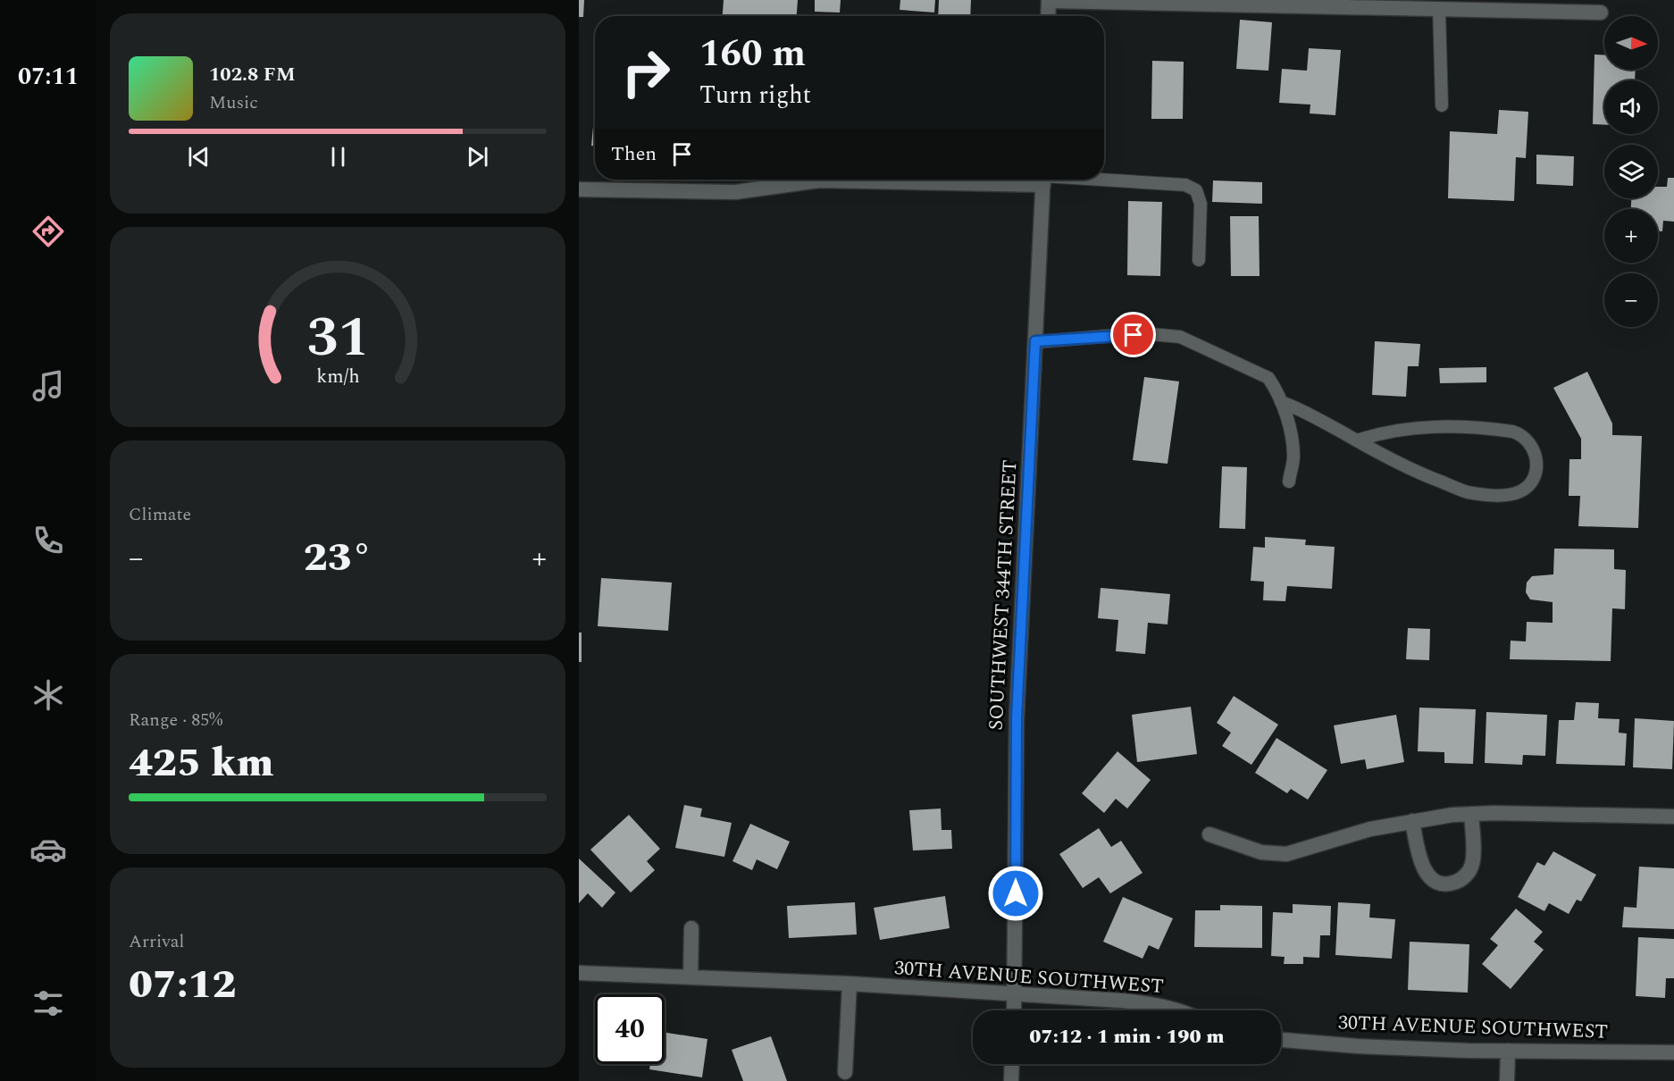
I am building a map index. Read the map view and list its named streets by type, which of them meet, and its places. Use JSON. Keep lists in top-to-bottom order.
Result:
{
  "streets": {
    "street": ["SOUTHWEST 344TH STREET", "30TH AVENUE SOUTHWEST"]
  },
  "crossings": [
    ["SOUTHWEST 344TH STREET", "30TH AVENUE SOUTHWEST"]
  ],
  "north": "right",
  "page": {
    "tabs": "07:11",
    "map_buttons": ["+", "−"],
    "turn": ["160 m", "Turn right"],
    "song": ["102.8 FM", "Music"],
    "then": "Then",
    "tile": [
      "Climate",
      ["Range · 85%", "425 km"],
      ["Arrival", "07:12"]
    ],
    "heat": ["−", "23°", "+"],
    "limit": "40",
    "trip": "07:12 · 1 min · 190 m",
    "gauge": ["31", "km/h"]
  }
}
